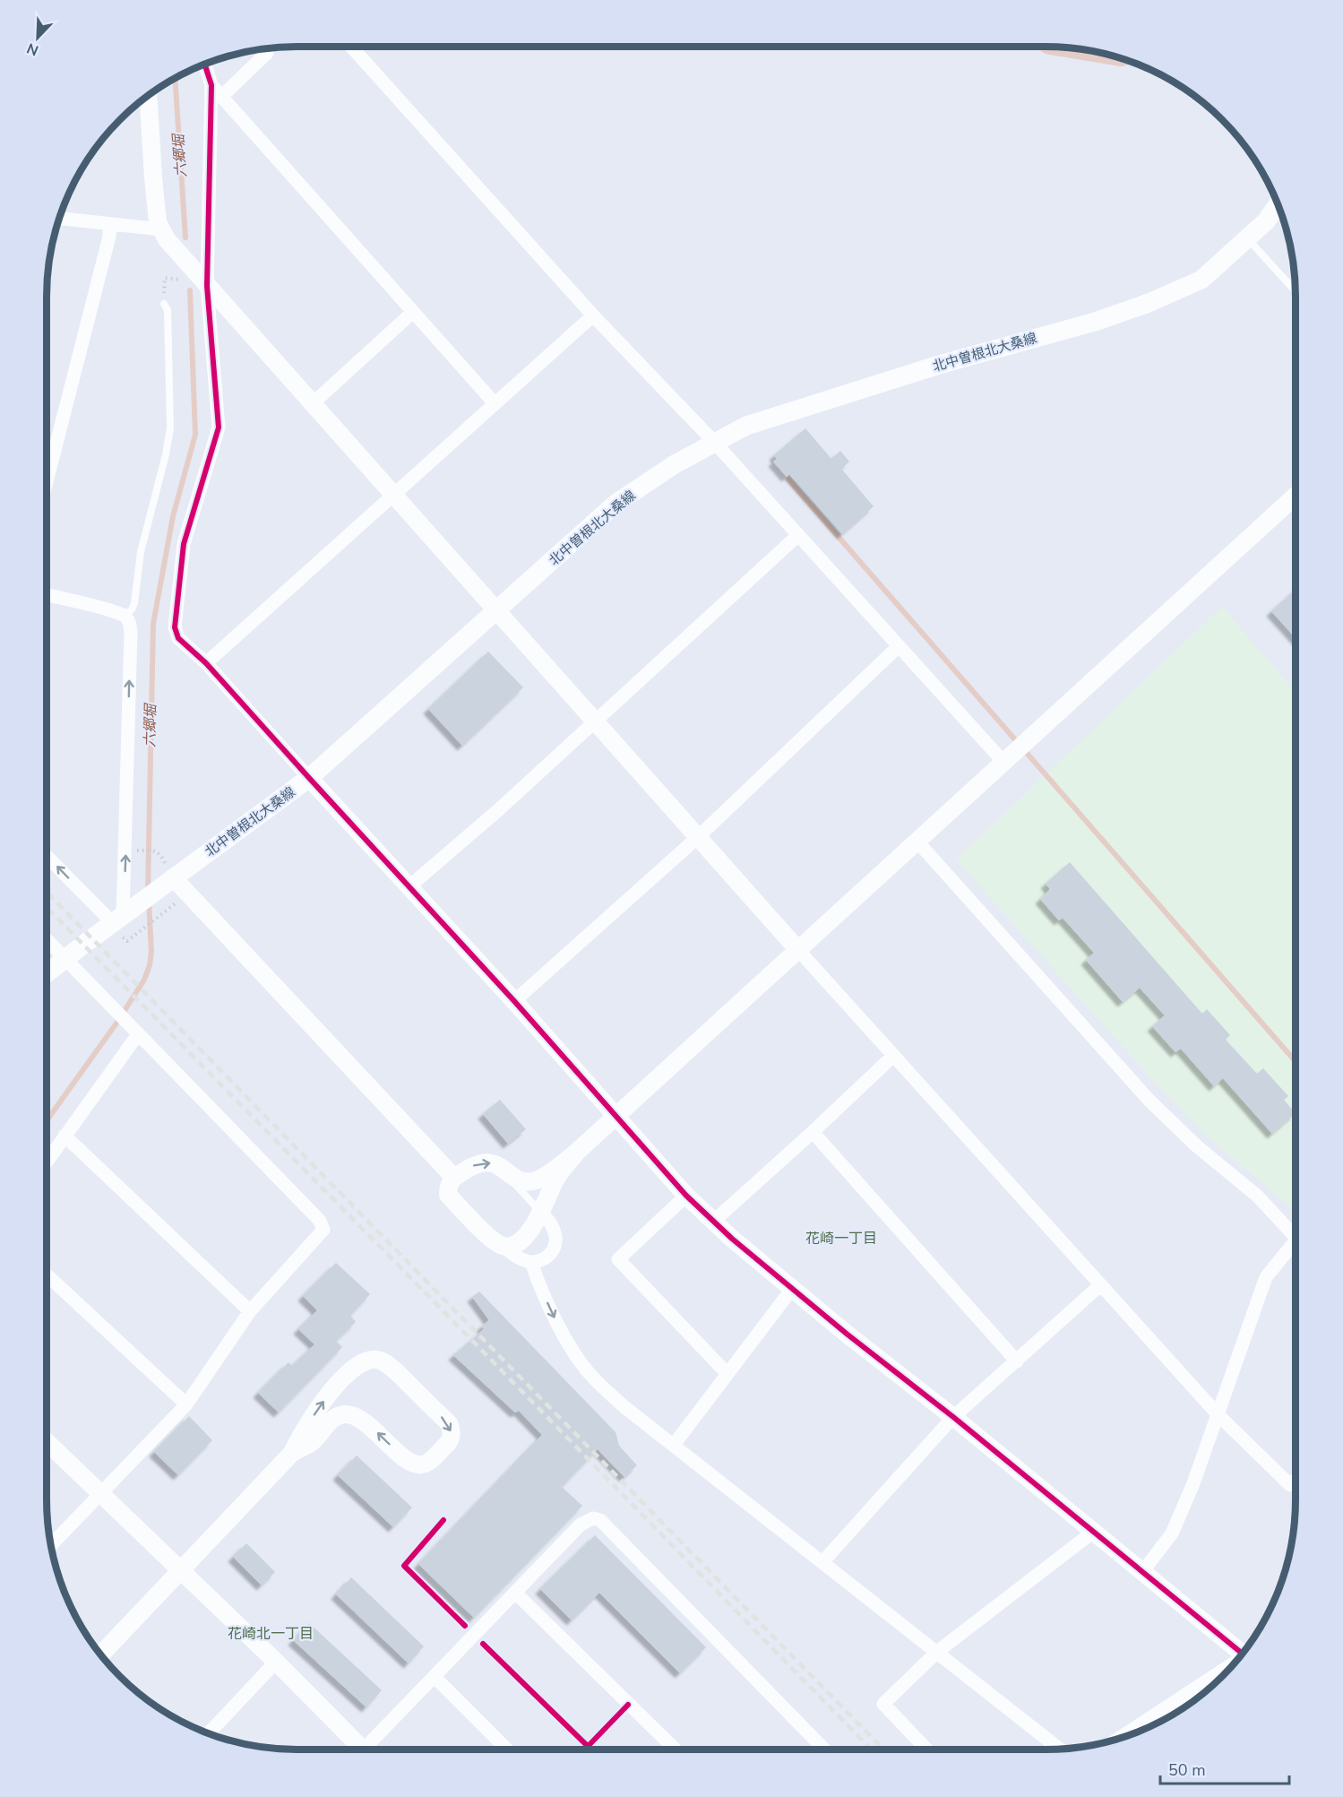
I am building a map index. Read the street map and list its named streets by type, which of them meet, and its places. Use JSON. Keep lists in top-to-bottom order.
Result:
{
  "streets": {
    "main road": ["北中曽根北大桑線"]
  },
  "districts": ["花崎一丁目", "花崎北一丁目"],
  "water": ["六郷堀"],
  "scale_bar": "50 m",
  "north": "bottom left"
}
